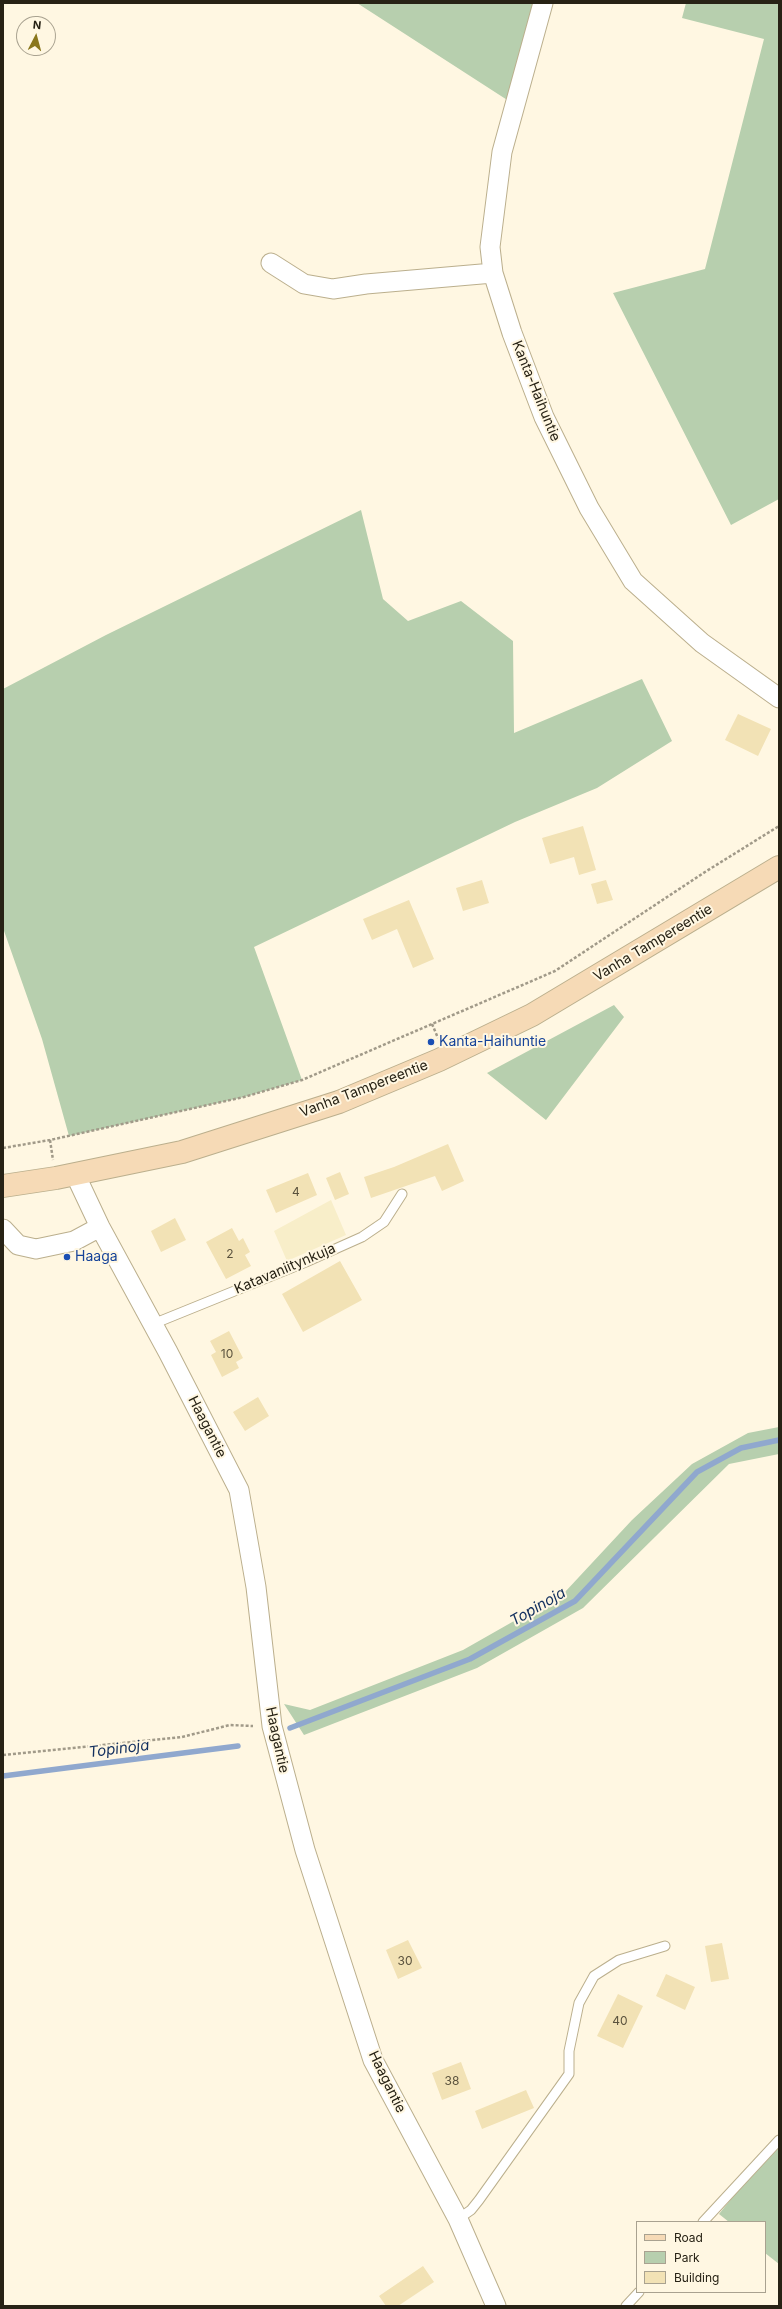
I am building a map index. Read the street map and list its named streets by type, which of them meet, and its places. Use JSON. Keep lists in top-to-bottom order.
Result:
{
  "streets": {
    "main road": ["Vanha Tampereentie"],
    "street": ["Kanta-Haihuntie", "Haagantie"],
    "lane": ["Katavaniitynkuja"]
  },
  "crossings": [
    ["Vanha Tampereentie", "Haagantie"],
    ["Katavaniitynkuja", "Haagantie"]
  ],
  "water": ["Topinoja"],
  "places": ["Kanta-Haihuntie", "Haaga"],
  "house_numbers": [
    "4",
    "2",
    "10",
    "30",
    "40",
    "38"
  ],
  "legend": ["Road", "Park", "Building"],
  "north": "top"
}
